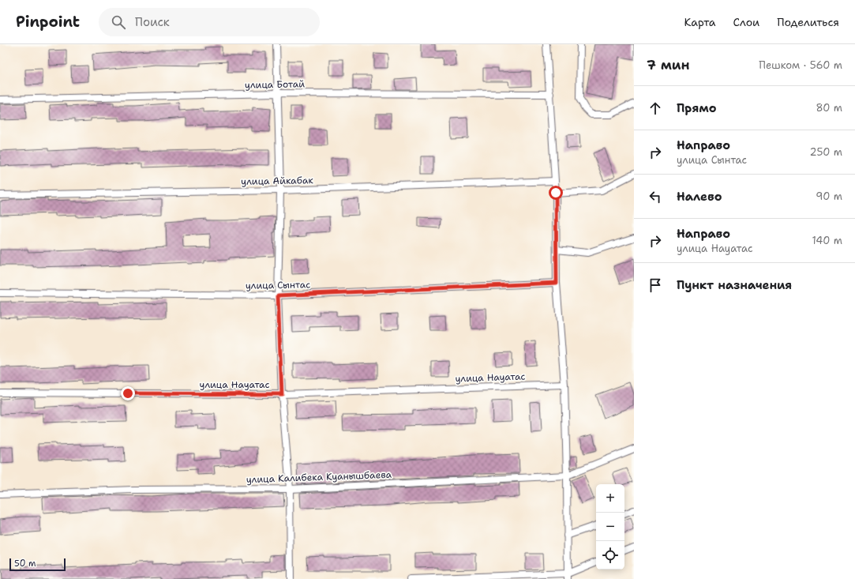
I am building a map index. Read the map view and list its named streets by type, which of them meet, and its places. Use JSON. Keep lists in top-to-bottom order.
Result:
{
  "streets": {
    "street": [
      "улица Ботай",
      "улица Айкабак",
      "улица Сынтас",
      "улица Науатас",
      "улица Калибека Куанышбаева"
    ]
  },
  "scale_bar": "50 m",
  "page": {
    "header": "Pinpoint",
    "search": "Поиск",
    "nav": ["Карта", "Слои", "Поделиться"],
    "heading": ["7 мин", "Пешком · 560 m"],
    "list": [
      ["Прямо", "80 m"],
      ["Направо", "улица Сынтас", "250 m"],
      ["Налево", "90 m"],
      ["Направо", "улица Науатас", "140 m"],
      "Пункт назначения"
    ],
    "map_buttons": ["+", "−"],
    "scale": "50 m"
  }
}
